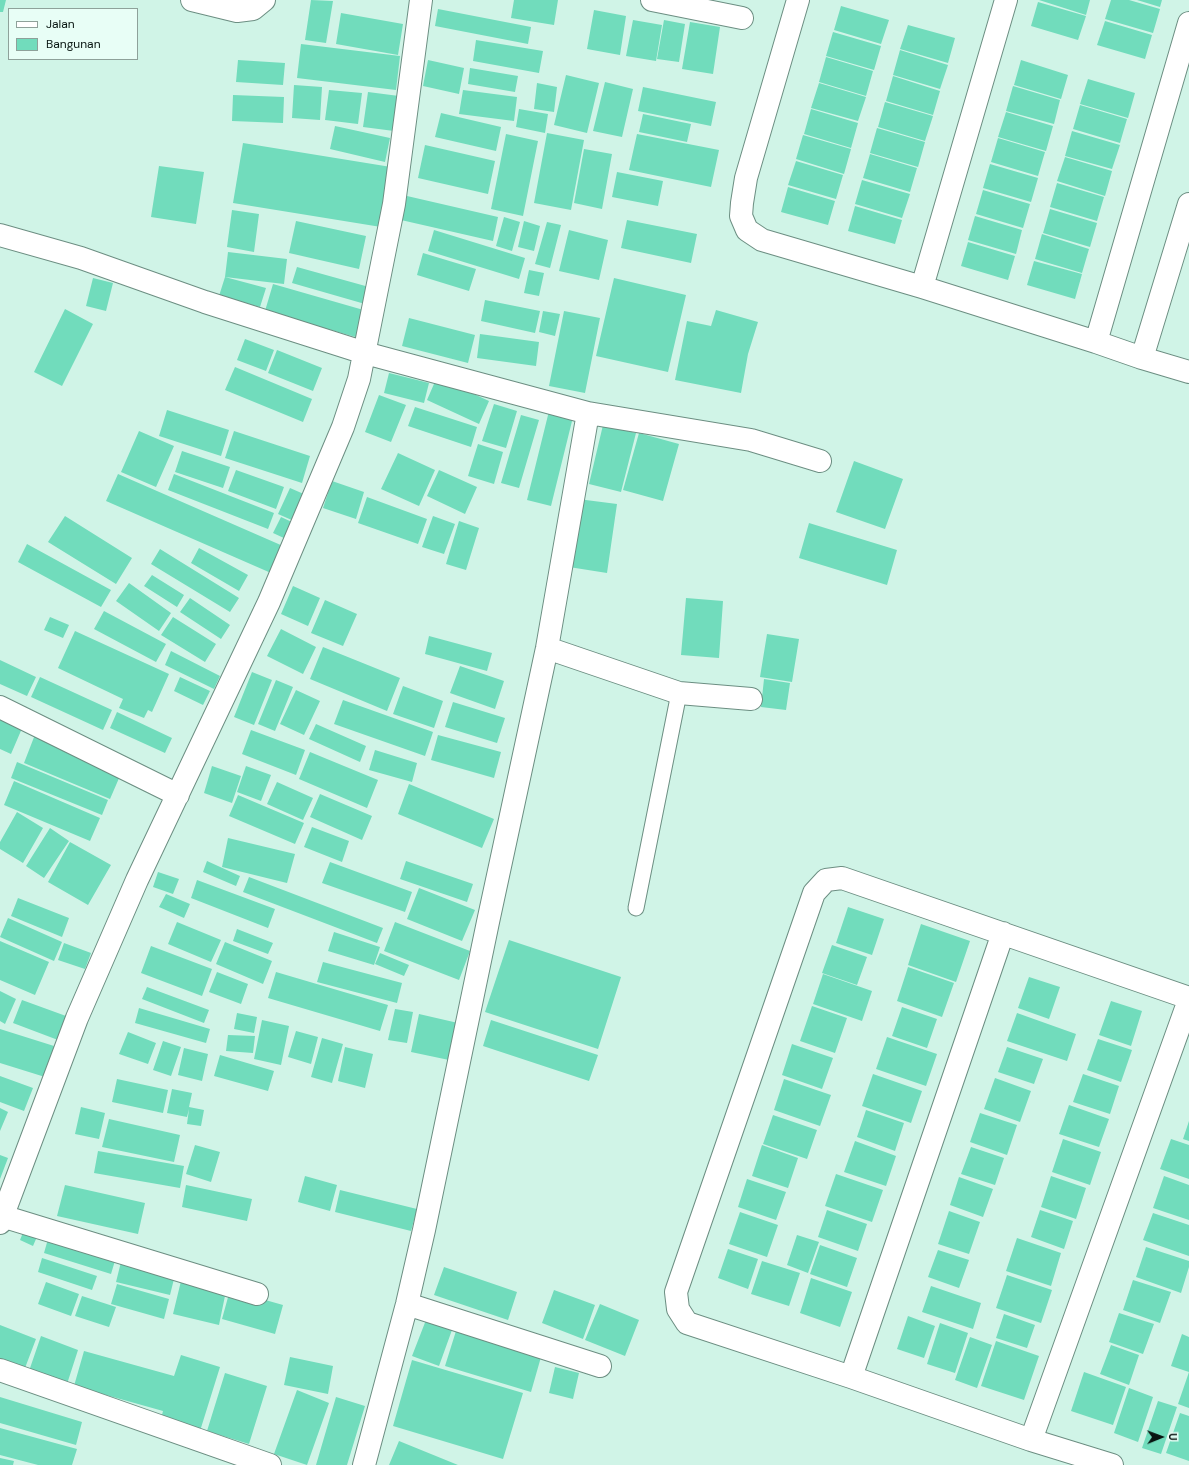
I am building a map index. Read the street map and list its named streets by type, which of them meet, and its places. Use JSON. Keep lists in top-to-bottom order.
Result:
{
  "legend": ["Jalan", "Bangunan"],
  "north": "right"
}
